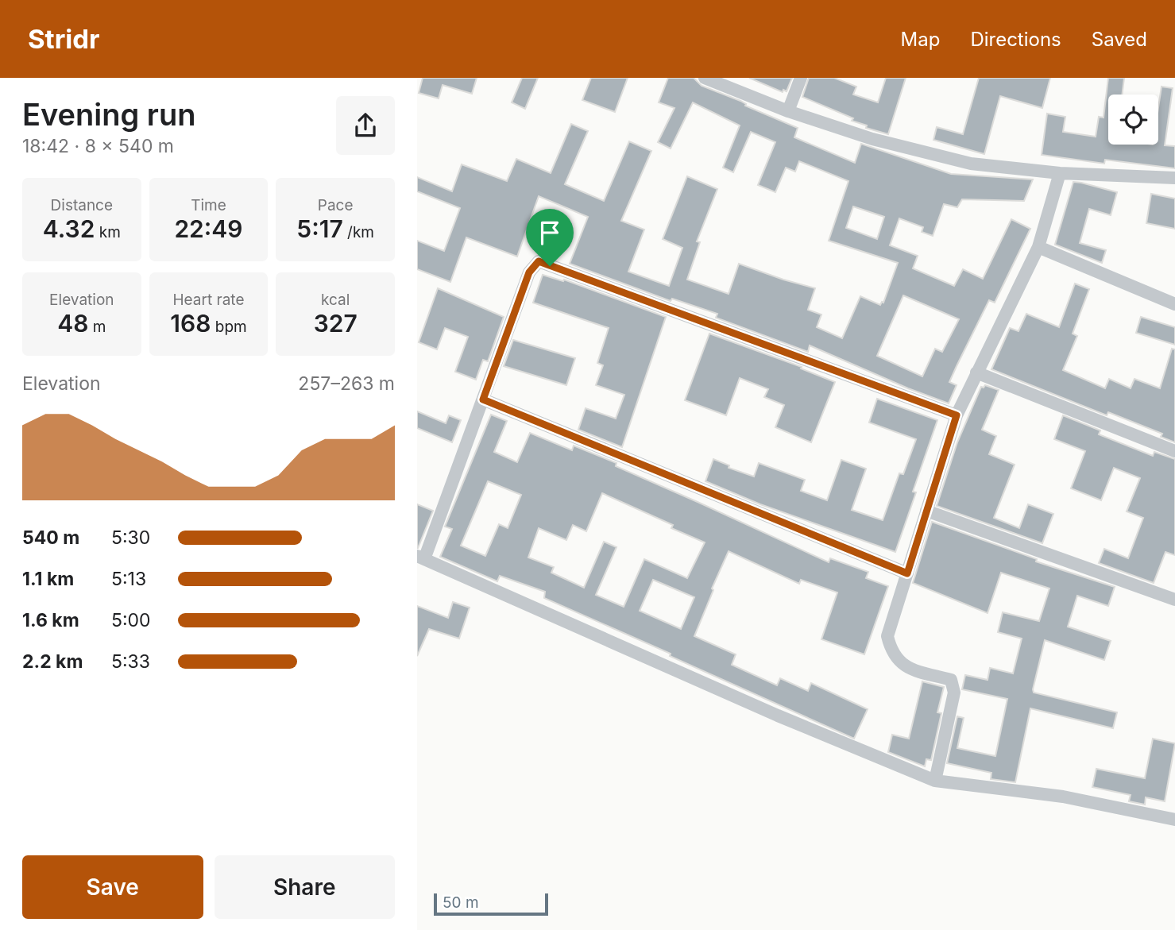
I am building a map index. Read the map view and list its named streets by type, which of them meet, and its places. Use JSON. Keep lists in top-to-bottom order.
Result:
{
  "scale_bar": "50 m",
  "page": {
    "header": "Stridr",
    "nav": ["Map", "Directions", "Saved"],
    "heading": ["Evening run", "18:42 · 8 × 540 m"],
    "stats": [
      ["Distance", "4.32 km"],
      ["Time", "22:49"],
      ["Pace", "5:17 /km"],
      ["Elevation", "48 m"],
      ["Heart rate", "168 bpm"],
      ["kcal", "327"]
    ],
    "chart": ["Elevation", "257–263 m"],
    "list": [
      {
        "name": "540 m",
        "note": "5:30"
      },
      {
        "name": "1.1 km",
        "note": "5:13"
      },
      {
        "name": "1.6 km",
        "note": "5:00"
      },
      {
        "name": "2.2 km",
        "note": "5:33"
      }
    ],
    "buttons": ["Save", "Share"],
    "scale": "50 m"
  }
}
